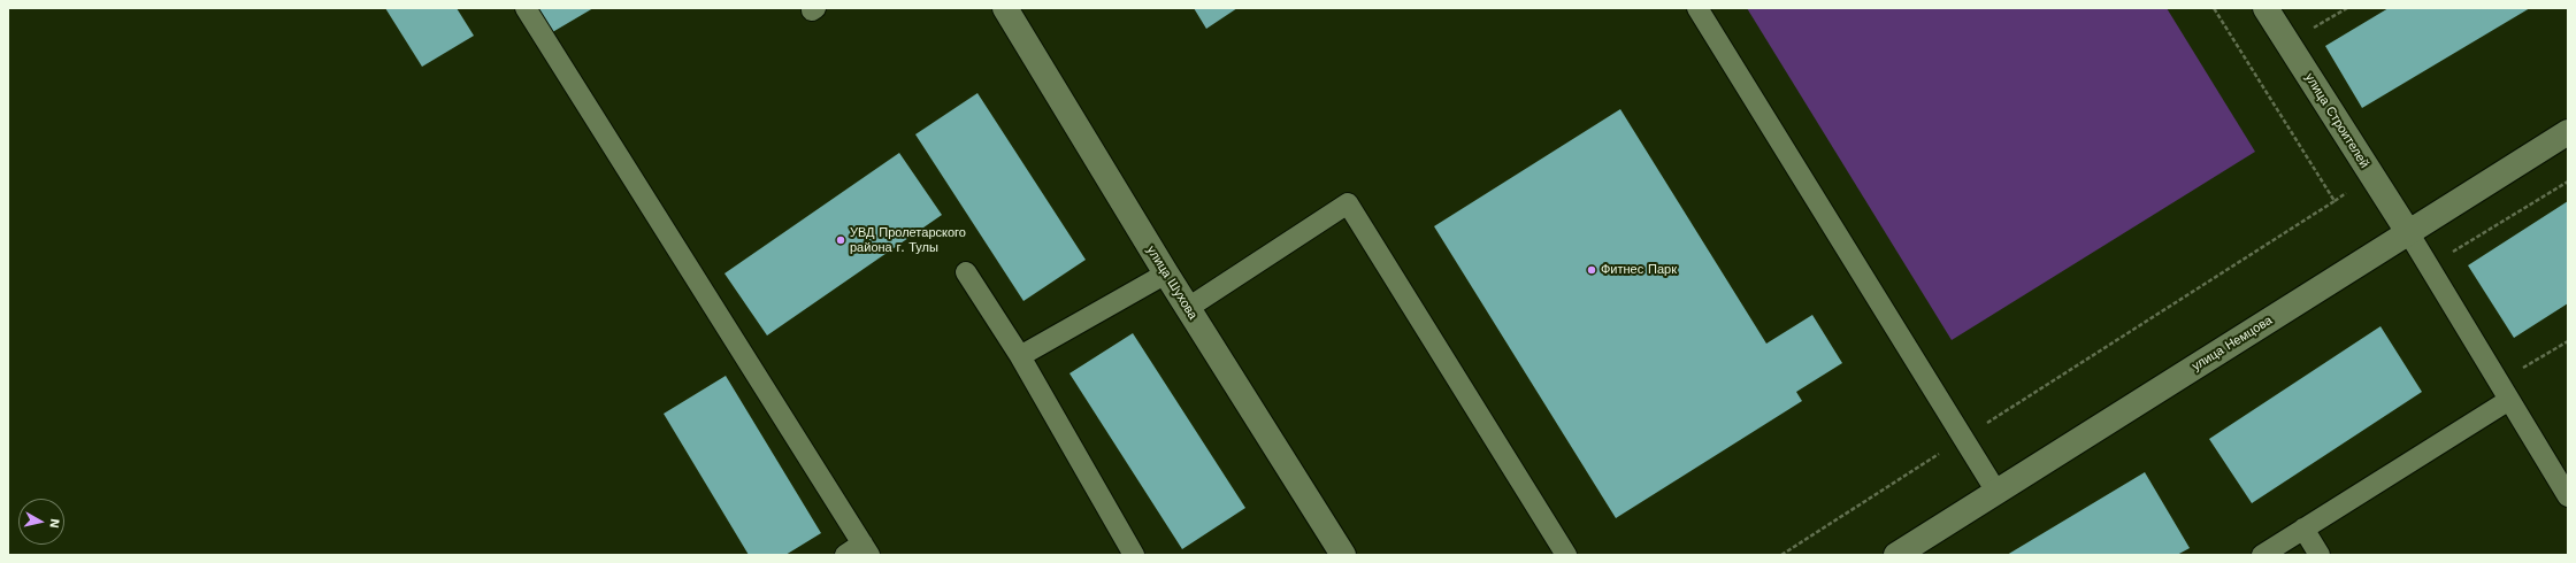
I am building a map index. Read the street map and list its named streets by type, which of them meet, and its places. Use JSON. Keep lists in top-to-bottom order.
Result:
{
  "streets": {
    "street": ["улица Строителей", "улица Шухова", "улица Немцова"]
  },
  "crossings": [
    ["улица Строителей", "улица Немцова"]
  ],
  "places": ["УВД Пролетарского района г. Тулы", "Фитнес Парк"],
  "north": "right"
}
